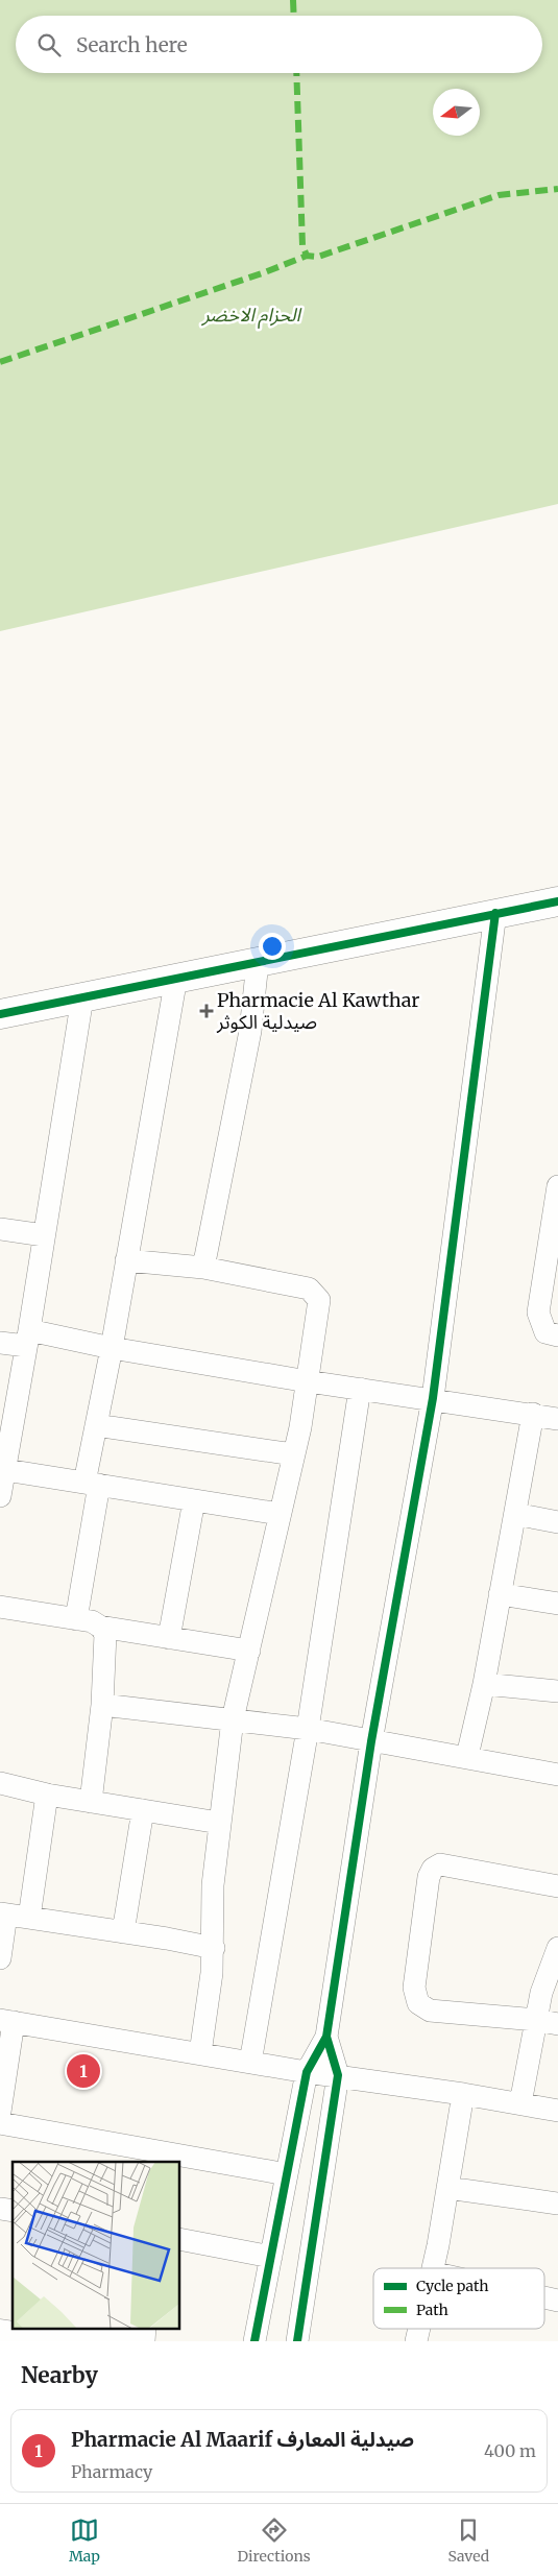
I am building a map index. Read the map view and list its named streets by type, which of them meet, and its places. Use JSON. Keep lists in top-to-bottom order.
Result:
{
  "parks": ["الحزام الاخضر"],
  "places": {
    "health": ["Pharmacie Al Kawthar صيدلية الكوثر"]
  },
  "legend": ["Cycle path", "Path"],
  "north": "left",
  "page": {
    "search": "Search here",
    "pins": "1",
    "heading": "Nearby",
    "list": [
      {
        "mark": "1",
        "name": "Pharmacie Al Maarif صيدلية المعارف",
        "note": "Pharmacy",
        "value": "400 m"
      }
    ],
    "nav": ["Map", "Directions", "Saved"]
  }
}
